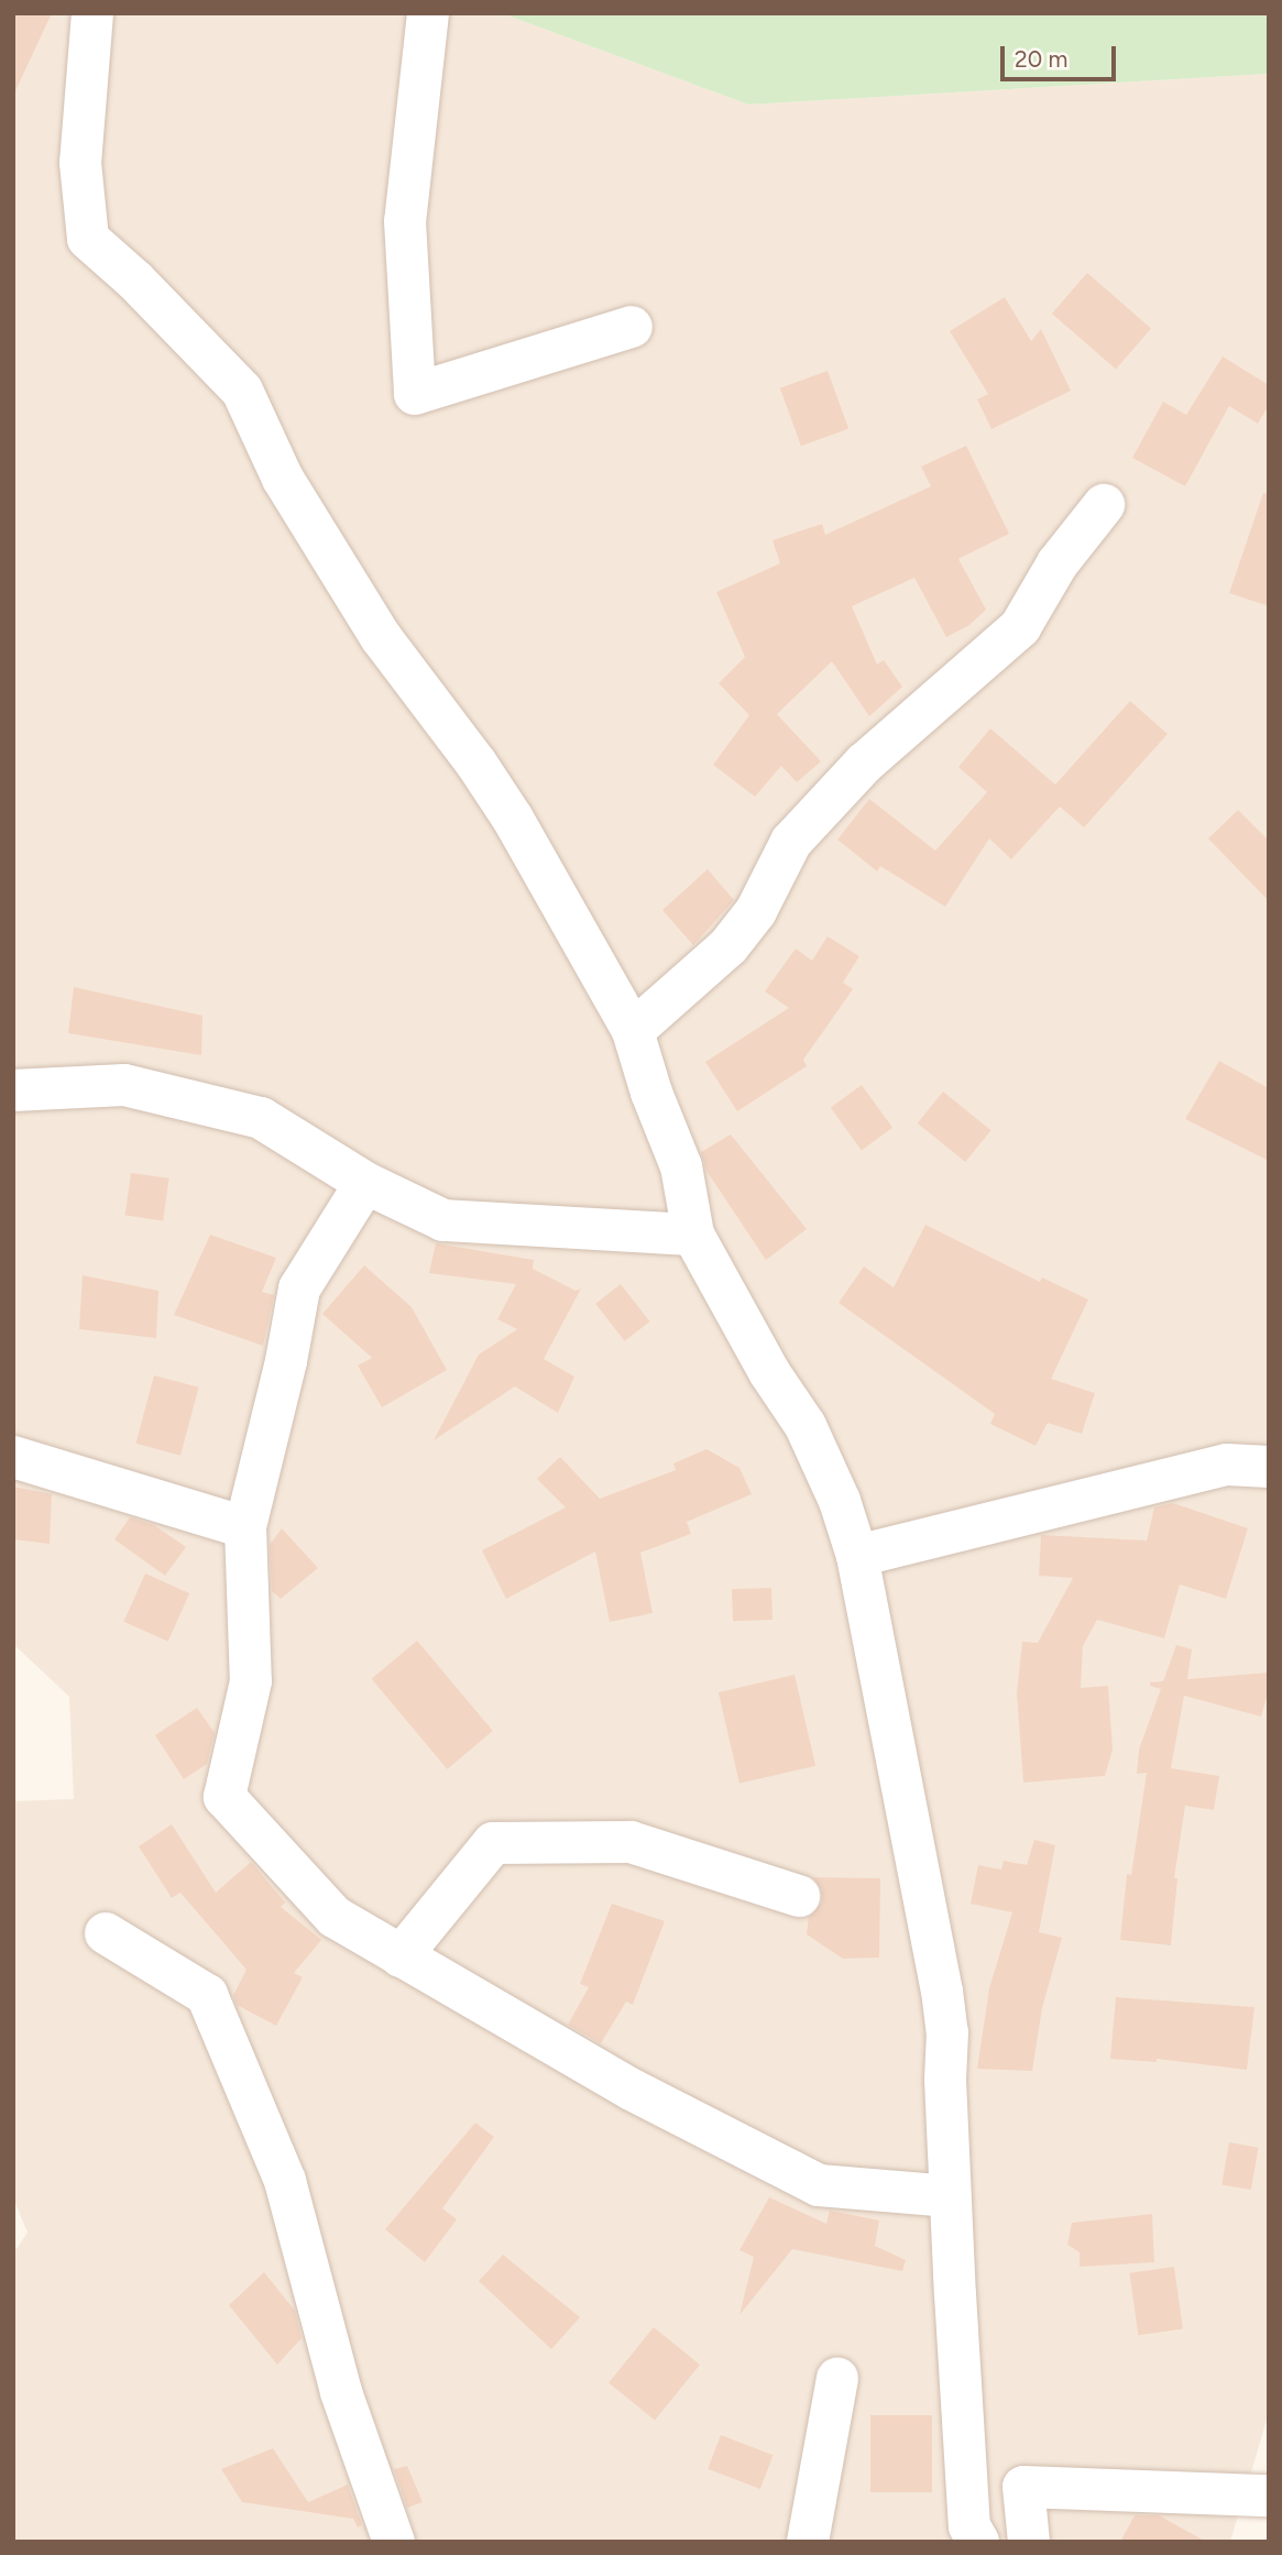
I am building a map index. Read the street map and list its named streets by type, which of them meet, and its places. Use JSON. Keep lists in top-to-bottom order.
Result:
{
  "scale_bar": "20 m"
}
